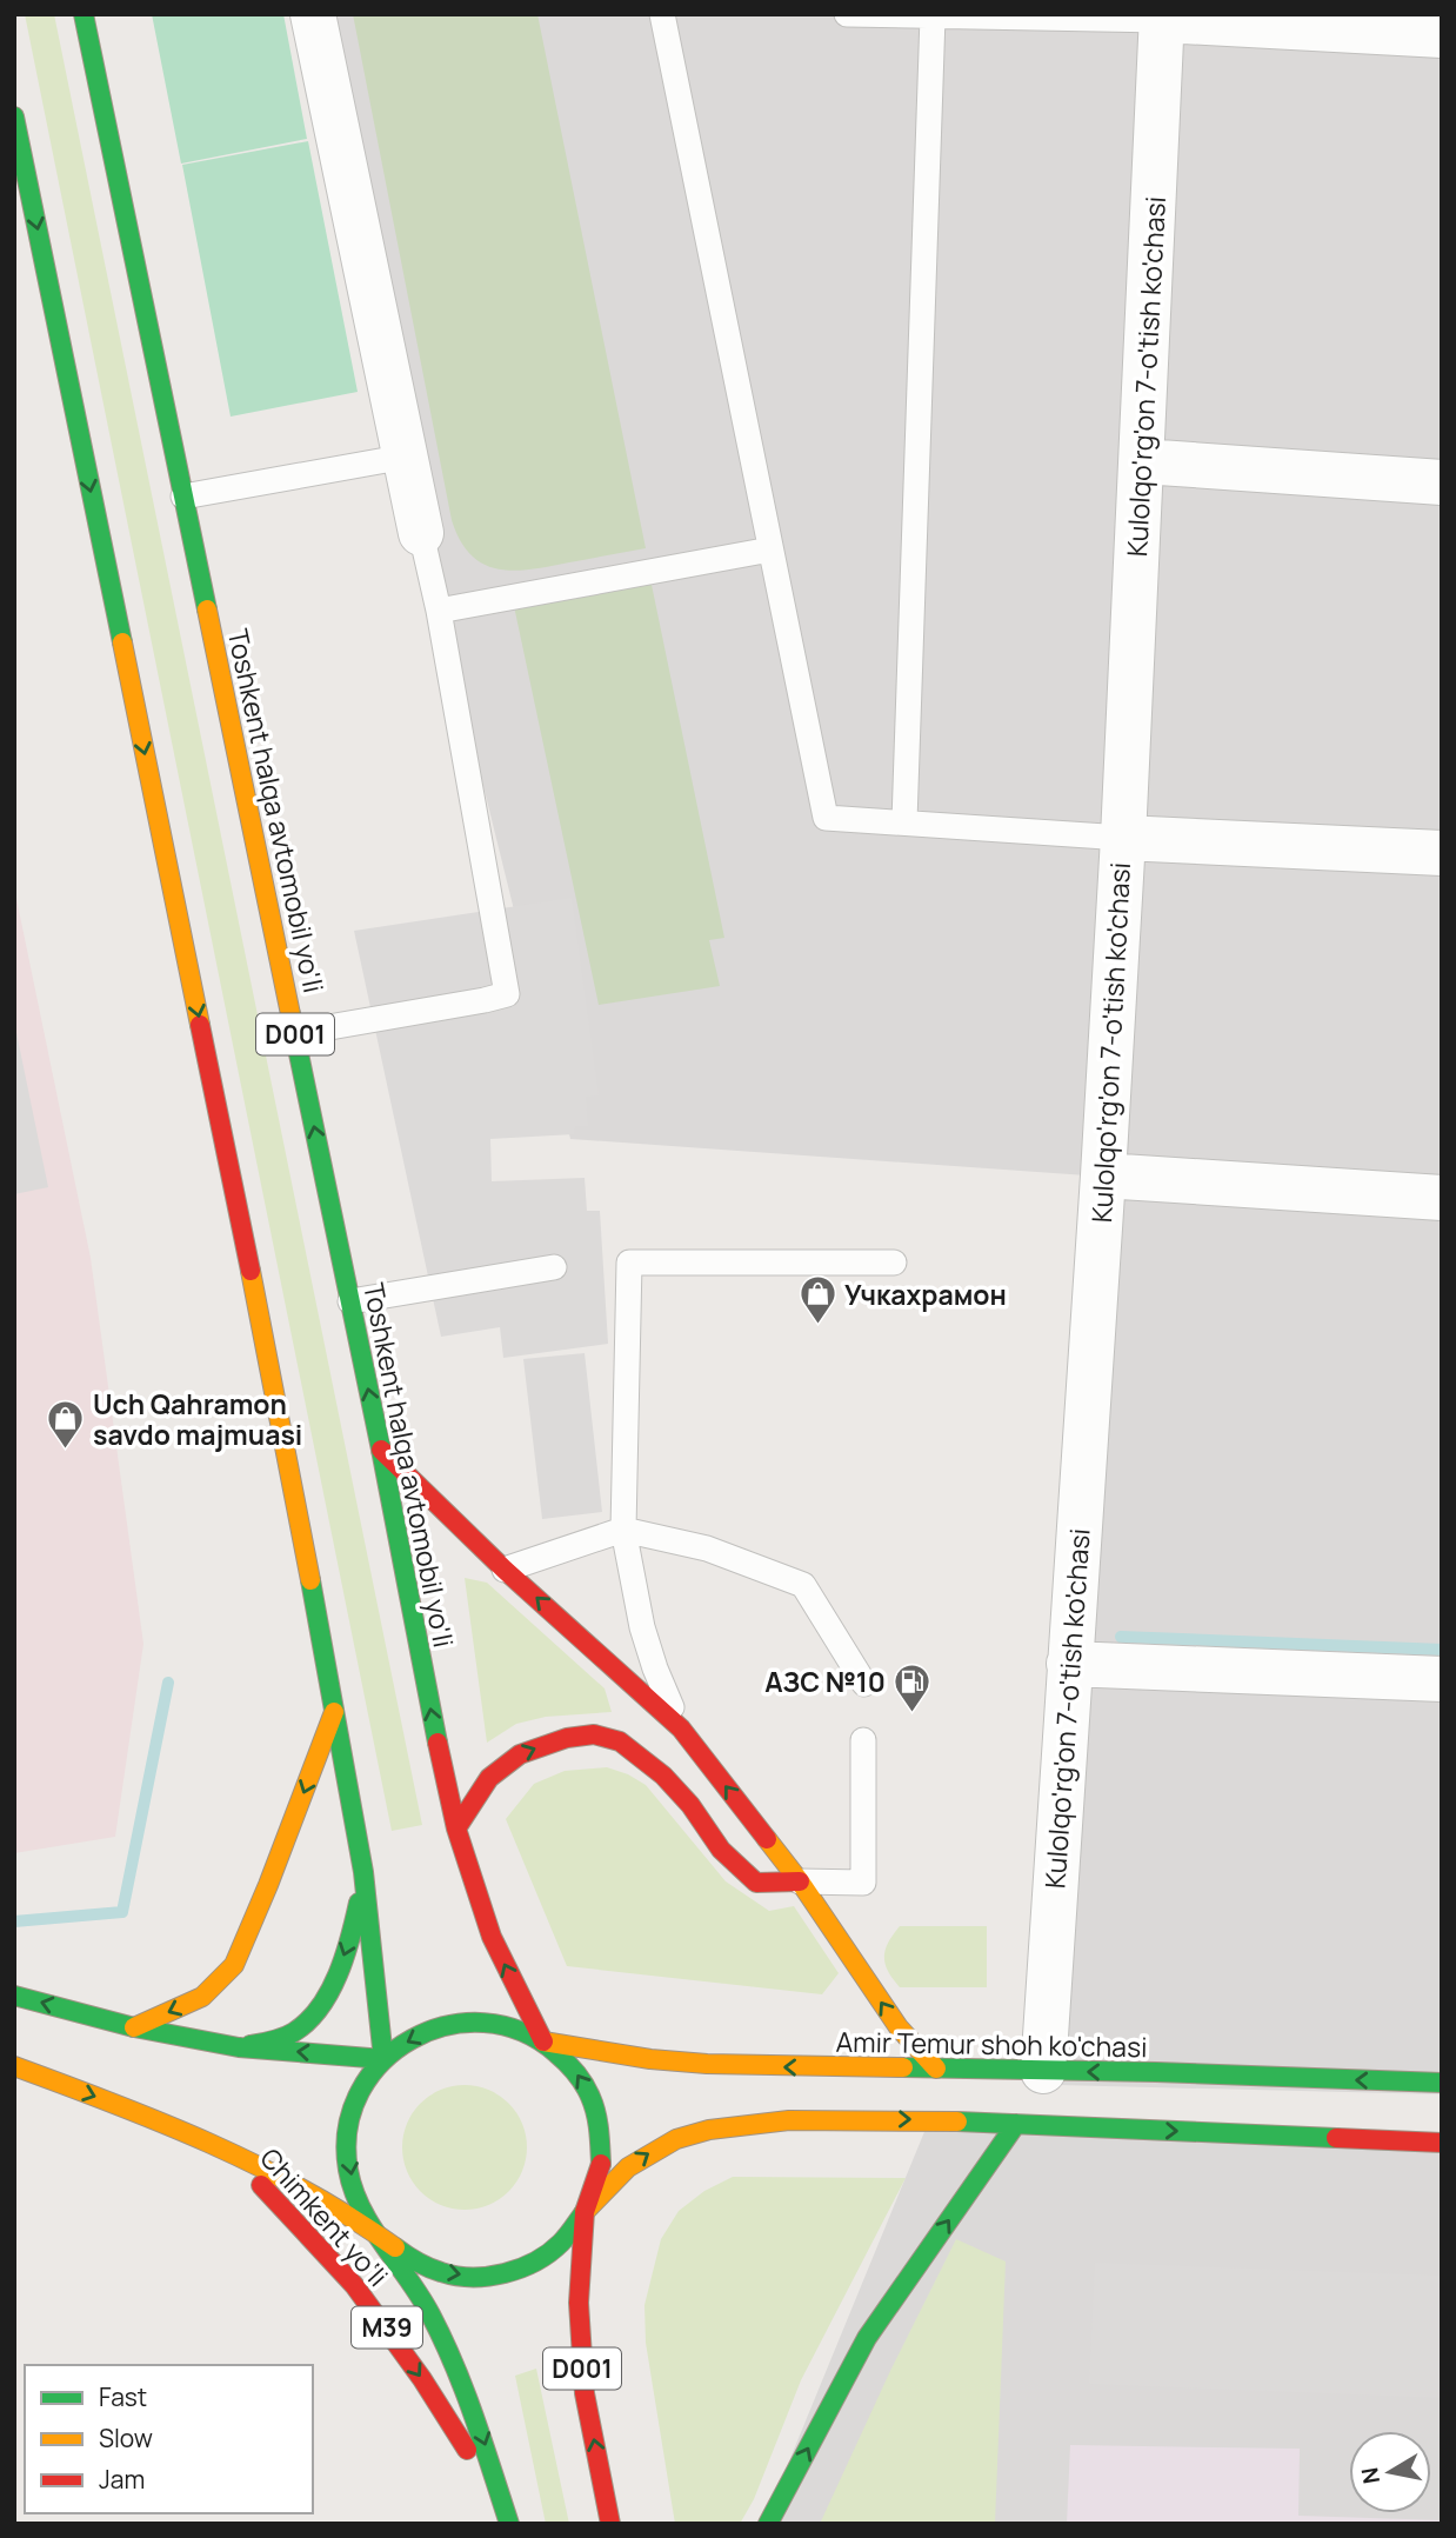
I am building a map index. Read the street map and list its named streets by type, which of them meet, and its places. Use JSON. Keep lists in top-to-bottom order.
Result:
{
  "streets": {
    "main road": [
      "Toshkent halqa avtomobil yo'li",
      "D001",
      "Amir Temur shoh ko'chasi",
      "Chimkent yo‘li",
      "M39"
    ],
    "street": ["Kulolqo'rg'on 7-o'tish ko'chasi"]
  },
  "crossings": [
    ["Kulolqo'rg'on 7-o'tish ko'chasi", "Amir Temur shoh ko'chasi"],
    ["Toshkent halqa avtomobil yo'li", "Amir Temur shoh ko'chasi"],
    ["Toshkent halqa avtomobil yo'li", "Chimkent yo‘li"],
    ["Amir Temur shoh ko'chasi", "Chimkent yo‘li"]
  ],
  "one_way": ["Chimkent yo‘li"],
  "places": {
    "shop": ["Учкахрамон", "Uch Qahramon savdo majmuasi"],
    "fuel station": ["АЗС №10"]
  },
  "legend": ["Fast", "Slow", "Jam"],
  "north": "left"
}
